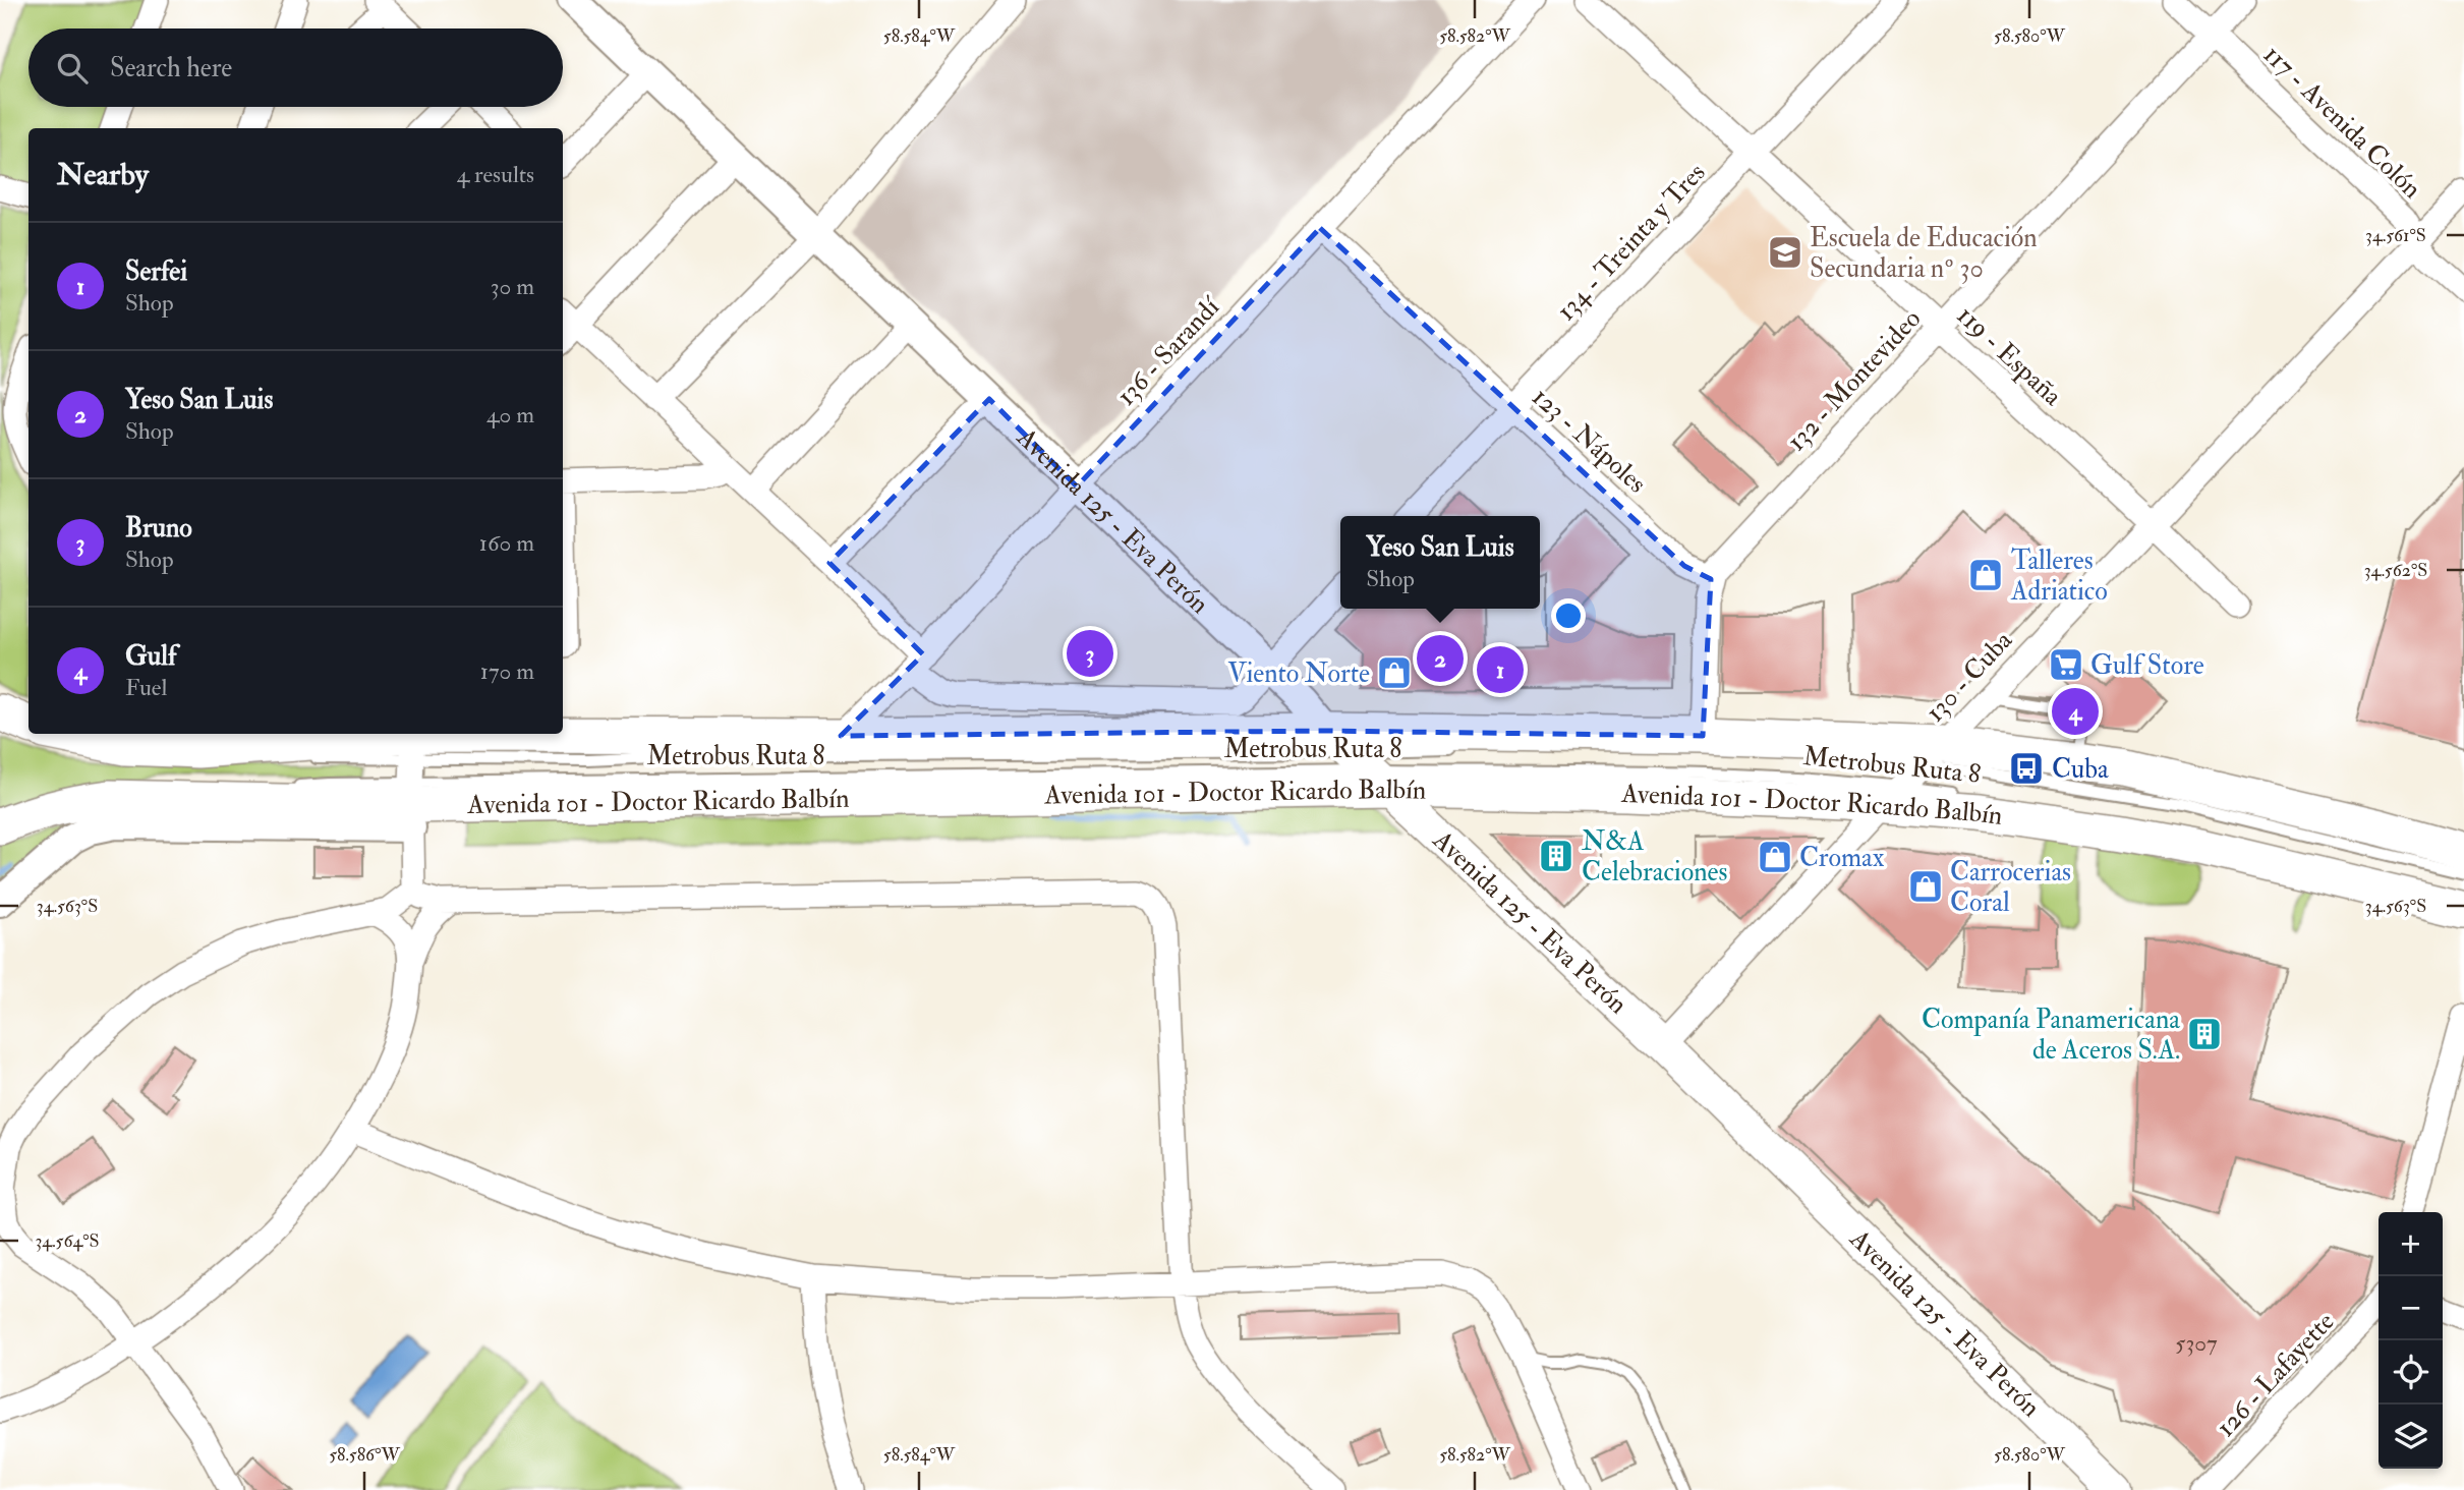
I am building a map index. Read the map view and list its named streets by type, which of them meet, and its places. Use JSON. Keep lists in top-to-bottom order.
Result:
{
  "streets": {
    "main road": ["Avenida 125 - Eva Perón", "Avenida 101 - Doctor Ricardo Balbín"],
    "street": [
      "117 - Avenida Colón",
      "134 - Treinta y Tres",
      "136 - Sarandí",
      "119 - España",
      "132 - Montevideo",
      "123 - Nápoles",
      "130 - Cuba",
      "126 - Lafayette"
    ],
    "lane": ["Metrobus Ruta 8"]
  },
  "crossings": [
    ["117 - Avenida Colón", "132 - Montevideo"],
    ["117 - Avenida Colón", "130 - Cuba"],
    ["134 - Treinta y Tres", "119 - España"],
    ["134 - Treinta y Tres", "123 - Nápoles"],
    ["136 - Sarandí", "123 - Nápoles"],
    ["136 - Sarandí", "Avenida 125 - Eva Perón"],
    ["136 - Sarandí", "Avenida 101 - Doctor Ricardo Balbín"],
    ["119 - España", "132 - Montevideo"],
    ["119 - España", "130 - Cuba"],
    ["132 - Montevideo", "123 - Nápoles"],
    ["Avenida 125 - Eva Perón", "130 - Cuba"],
    ["Avenida 125 - Eva Perón", "Metrobus Ruta 8"],
    ["Avenida 125 - Eva Perón", "Avenida 101 - Doctor Ricardo Balbín"],
    ["130 - Cuba", "Metrobus Ruta 8"],
    ["130 - Cuba", "Avenida 101 - Doctor Ricardo Balbín"],
    ["Metrobus Ruta 8", "Avenida 101 - Doctor Ricardo Balbín"]
  ],
  "places": {
    "school or university": ["Escuela de Educación Secundaria nº 30"],
    "shop": [
      "Talleres Adriatico",
      "Viento Norte",
      "Cromax",
      "Carrocerias Coral"
    ],
    "supermarket": ["Gulf Store"],
    "bus stop": ["Cuba"],
    "building": ["N&A Celebraciones", "Companía Panamericana de Aceros S.A."]
  },
  "house_numbers": ["5307"],
  "page": {
    "search": "Search here",
    "heading": ["Nearby", "4 results"],
    "list": [
      {
        "mark": "1",
        "name": "Serfei",
        "note": "Shop",
        "value": "30 m"
      },
      {
        "mark": "2",
        "name": "Yeso San Luis",
        "note": "Shop",
        "value": "40 m"
      },
      {
        "mark": "3",
        "name": "Bruno",
        "note": "Shop",
        "value": "160 m"
      },
      {
        "mark": "4",
        "name": "Gulf",
        "note": "Fuel",
        "value": "170 m"
      }
    ],
    "popup": ["Yeso San Luis", "Shop"],
    "pins": [
      "3",
      "2",
      "1",
      "4"
    ],
    "map_buttons": ["+", "−"]
  },
  "coordinates": [
    "58.584°W",
    "58.582°W",
    "58.580°W",
    "34.561°S",
    "34.562°S",
    "34.563°S",
    "34.564°S",
    "58.586°W"
  ]
}
